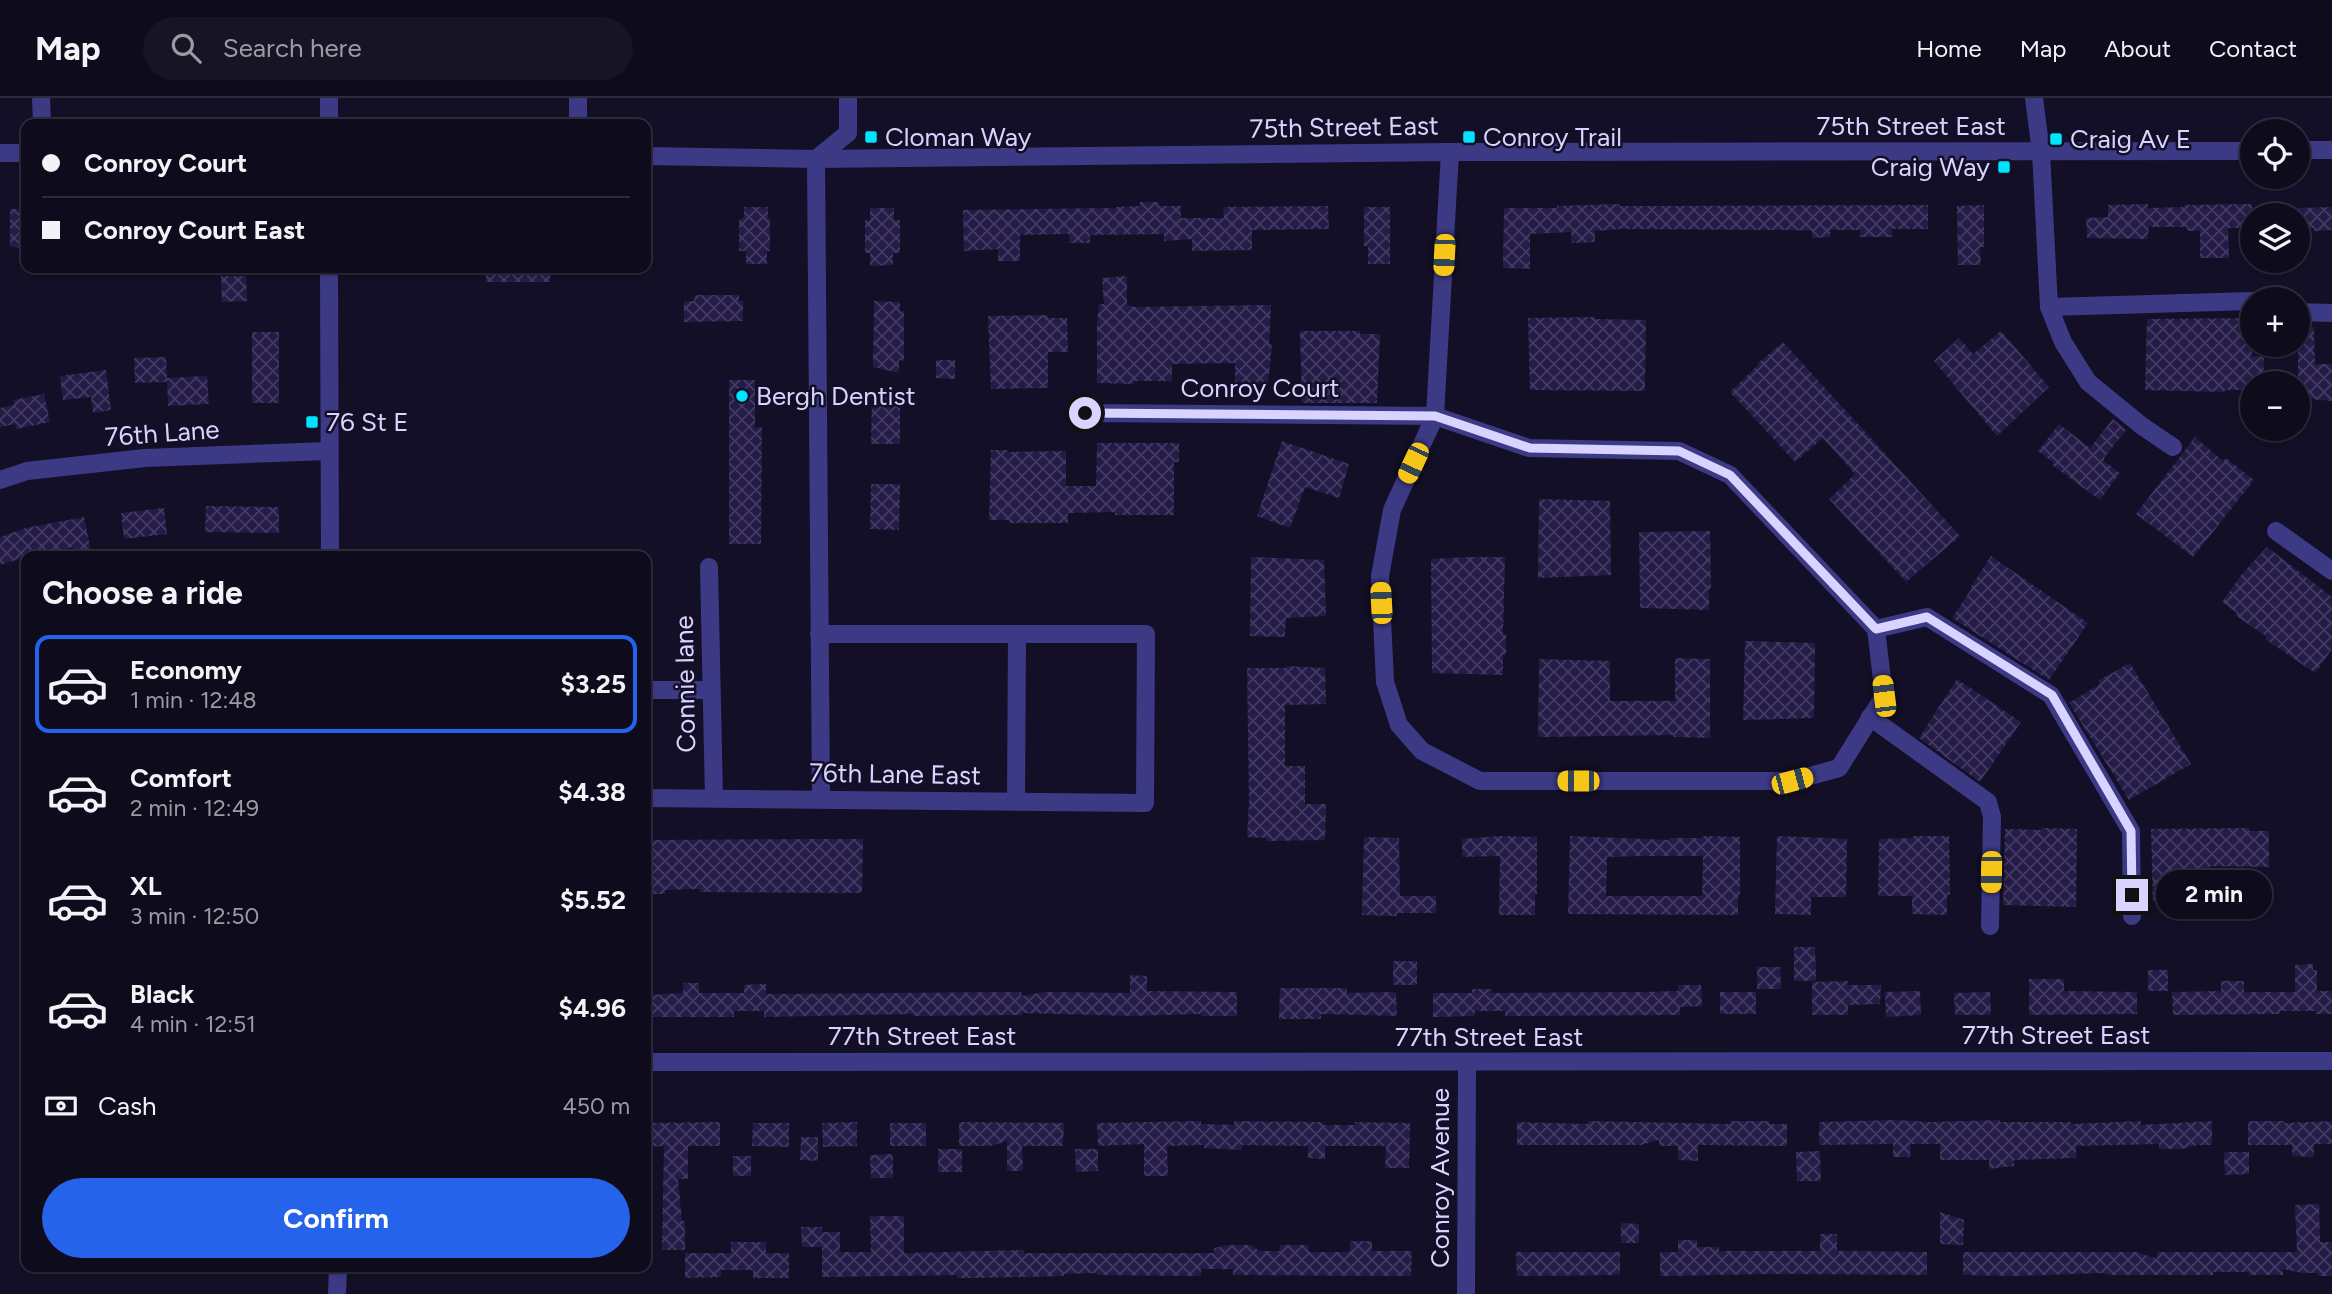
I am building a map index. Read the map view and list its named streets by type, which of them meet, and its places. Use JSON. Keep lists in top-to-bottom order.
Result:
{
  "streets": {
    "street": [
      "75th Street East",
      "Conroy Court",
      "76th Lane",
      "Connie lane",
      "76th Lane East",
      "77th Street East",
      "Conroy Avenue"
    ]
  },
  "crossings": [
    ["Connie lane", "76th Lane East"],
    ["77th Street East", "Conroy Avenue"]
  ],
  "places": {
    "transit": [
      "Cloman Way",
      "Conroy Trail",
      "Craig Av E",
      "Craig Way",
      "76 St E"
    ],
    "other": ["Bergh Dentist"]
  },
  "page": {
    "header": "Map",
    "search": "Search here",
    "nav": [
      "Home",
      "Map",
      "About",
      "Contact"
    ],
    "map_buttons": ["+", "−"],
    "banner": ["Conroy Court", "Conroy Court East"],
    "heading": "Choose a ride",
    "list": [
      {
        "name": "Economy",
        "note": "1 min · 12:48",
        "value": "$3.25"
      },
      {
        "name": "Comfort",
        "note": "2 min · 12:49",
        "value": "$4.38"
      },
      {
        "name": "XL",
        "note": "3 min · 12:50",
        "value": "$5.52"
      },
      {
        "name": "Black",
        "note": "4 min · 12:51",
        "value": "$4.96"
      }
    ],
    "bubble": "2 min",
    "pay": ["Cash", "450 m"],
    "buttons": "Confirm"
  }
}
